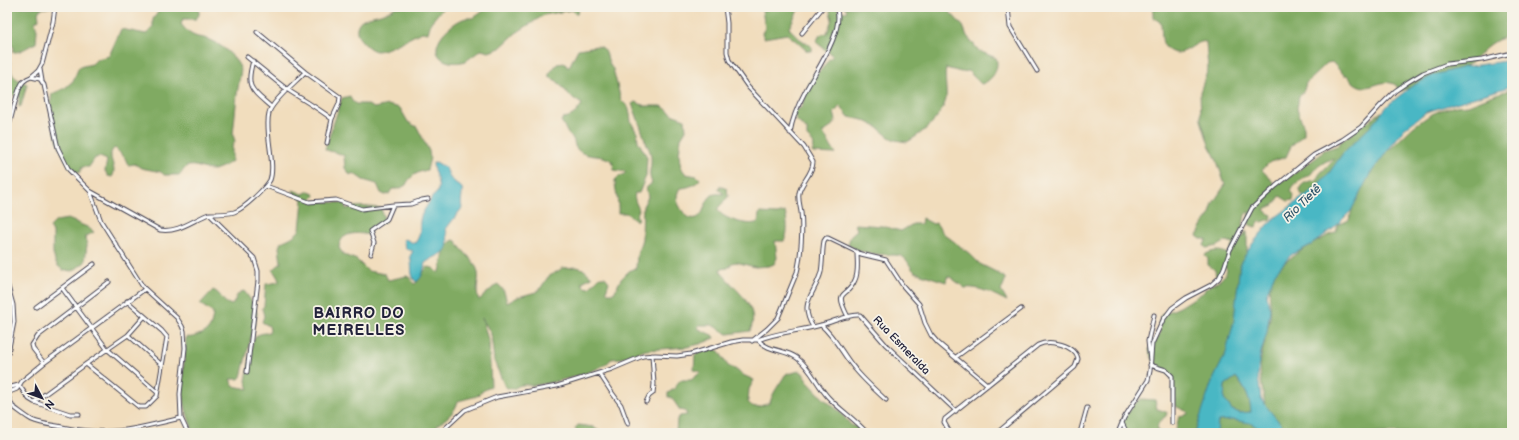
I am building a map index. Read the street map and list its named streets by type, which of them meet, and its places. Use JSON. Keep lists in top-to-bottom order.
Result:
{
  "streets": {
    "street": ["Rua Esmeralda"]
  },
  "districts": ["BAIRRO DO MEIRELLES"],
  "water": ["Rio Tietê"],
  "north": "bottom right"
}
